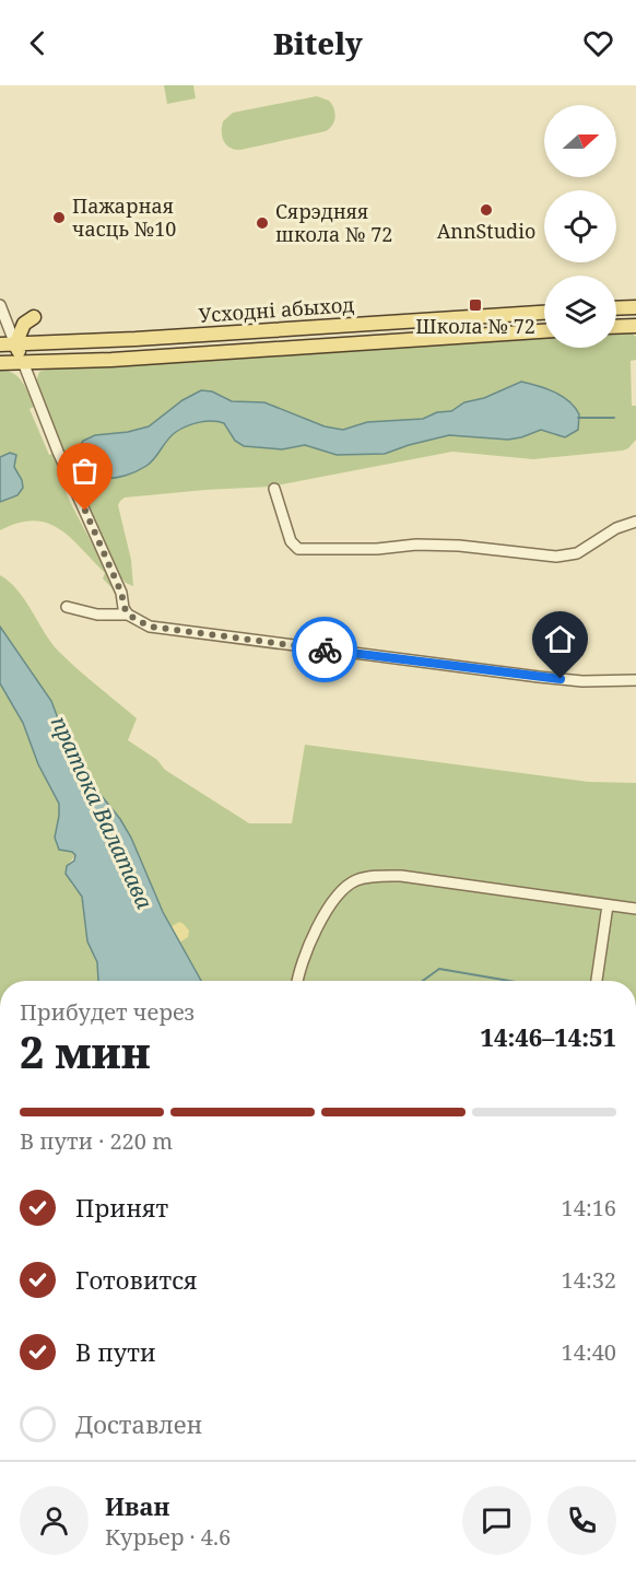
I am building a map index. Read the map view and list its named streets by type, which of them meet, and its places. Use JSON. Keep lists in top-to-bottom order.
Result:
{
  "streets": {
    "main road": ["Усходні абыход"]
  },
  "water": ["пратока Валатава"],
  "places": {
    "other": ["AnnStudio", "Пажарная часць №10", "Сярэдняя школа № 72"],
    "transit": ["Школа № 72"]
  },
  "north": "right",
  "page": {
    "header": "Bitely",
    "heading": ["2 мин", "Прибудет через", "14:46–14:51"],
    "panel": ["Иван", "Курьер · 4.6"],
    "bar": "В пути · 220 m",
    "list": [
      ["Принят", "14:16"],
      ["Готовится", "14:32"],
      ["В пути", "14:40"],
      "Доставлен"
    ]
  }
}
